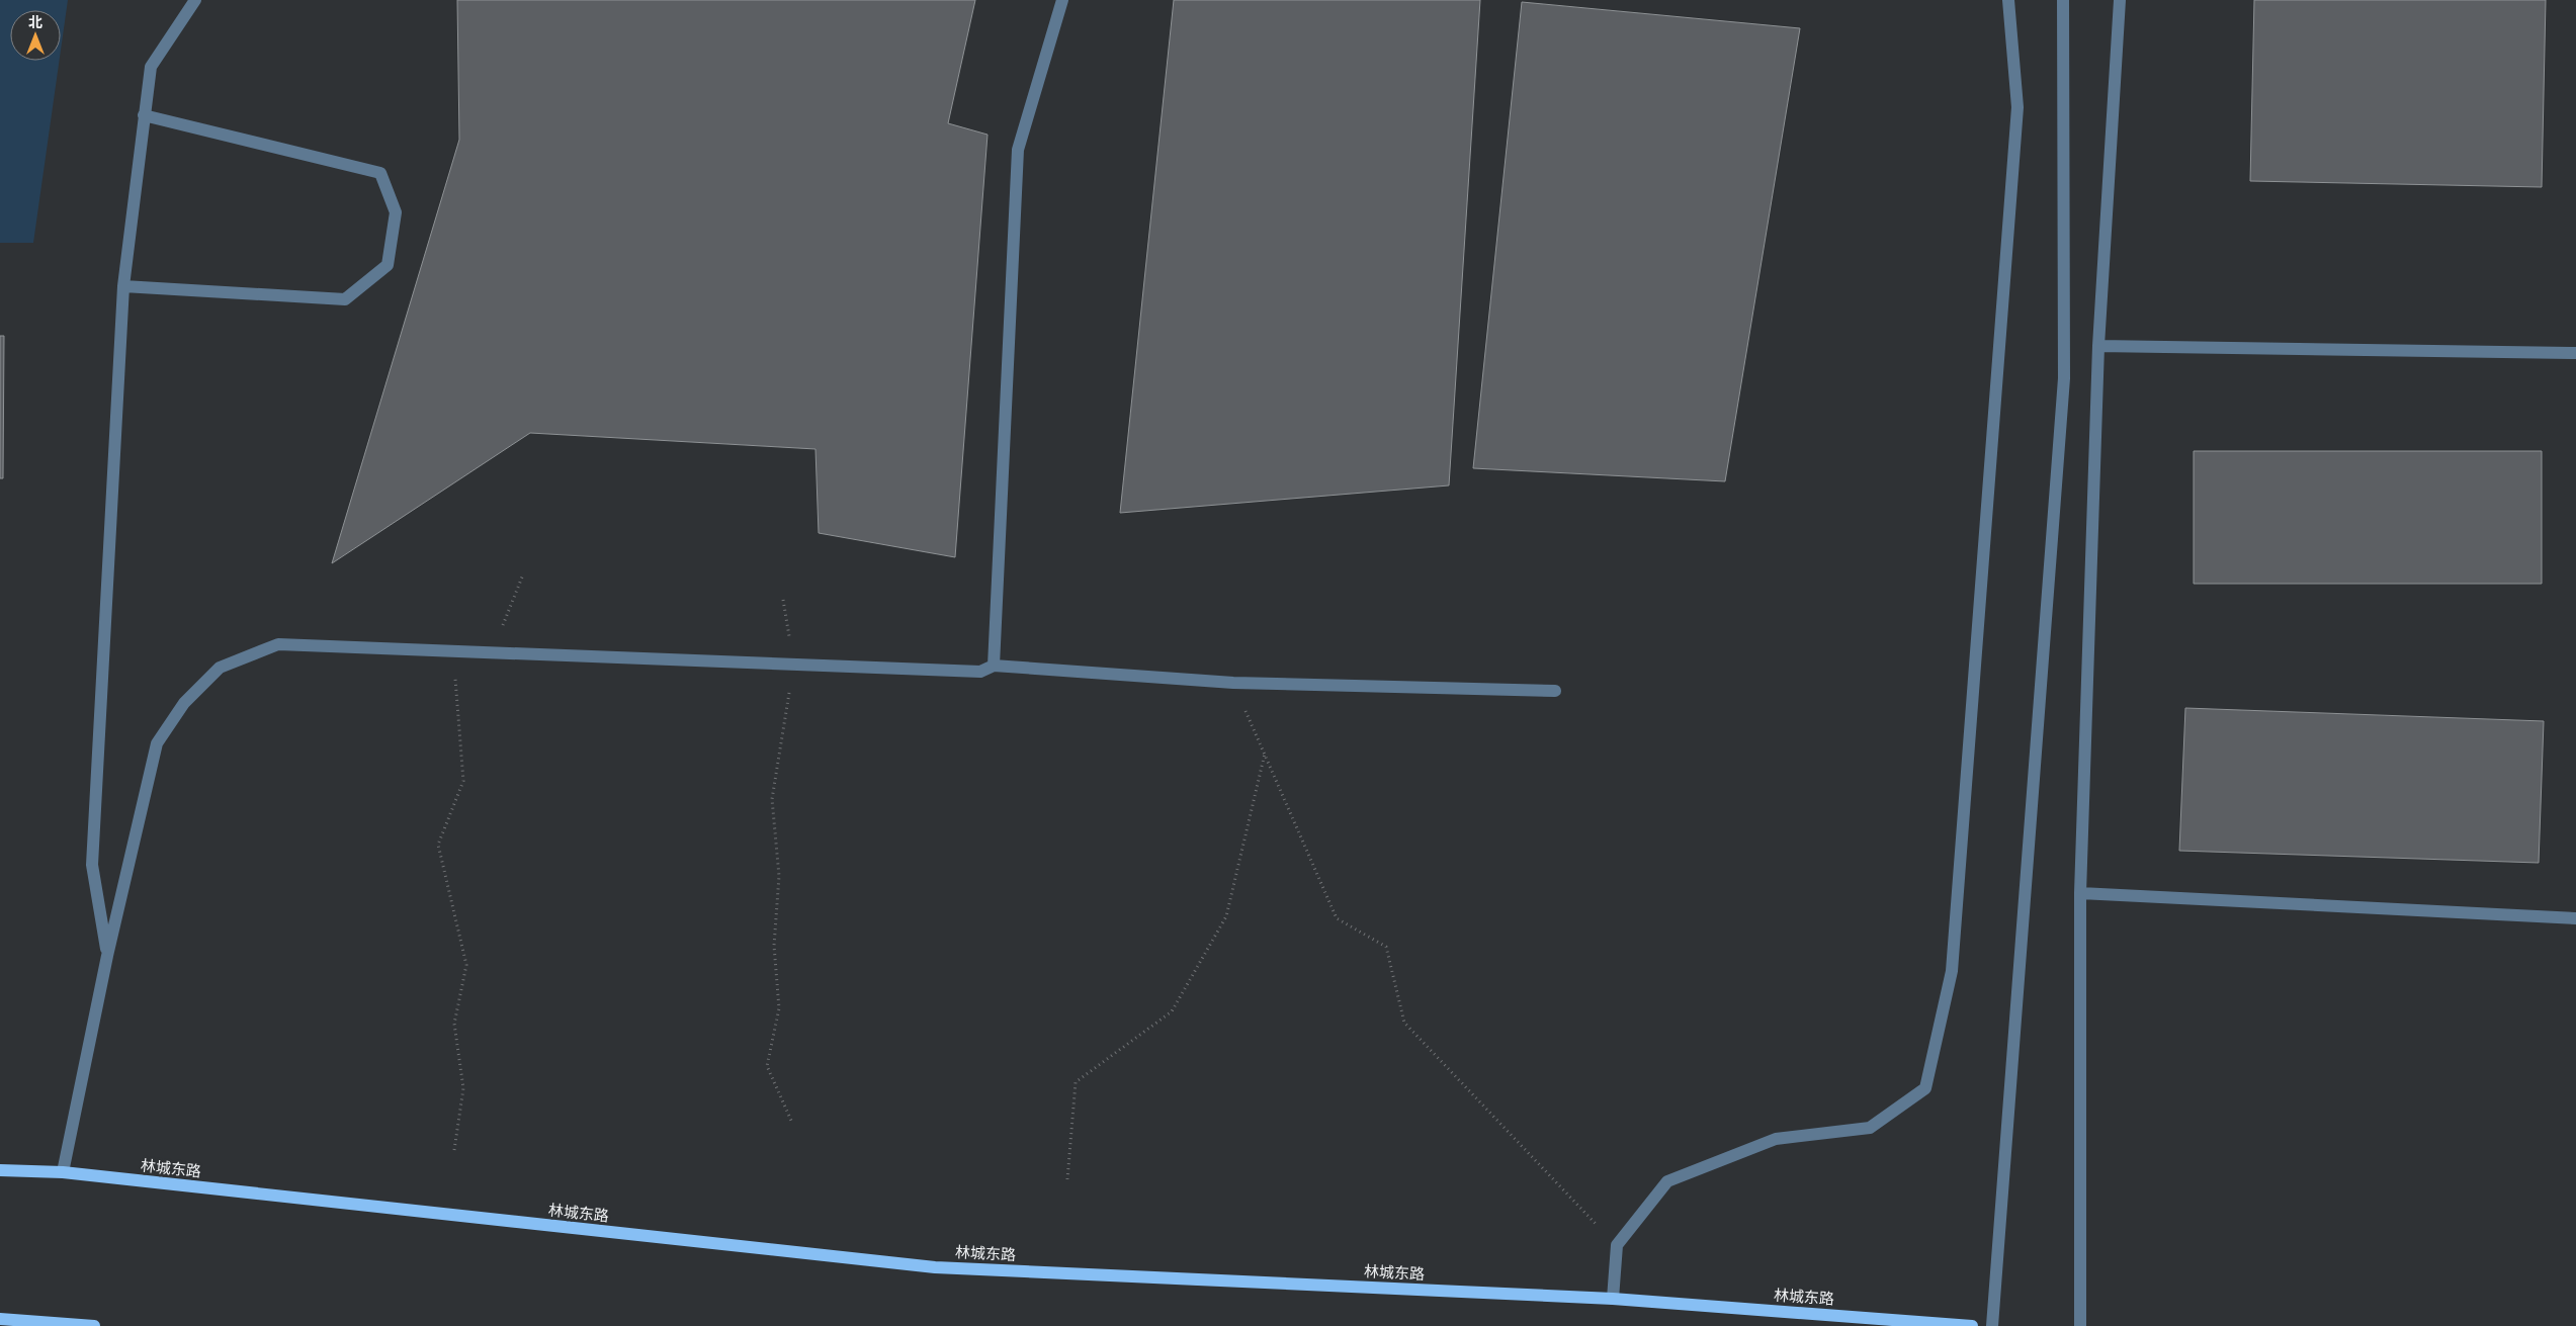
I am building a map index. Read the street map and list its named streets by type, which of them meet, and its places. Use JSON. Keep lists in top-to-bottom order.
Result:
{
  "streets": {
    "main road": ["林城东路"]
  },
  "north": "top"
}
